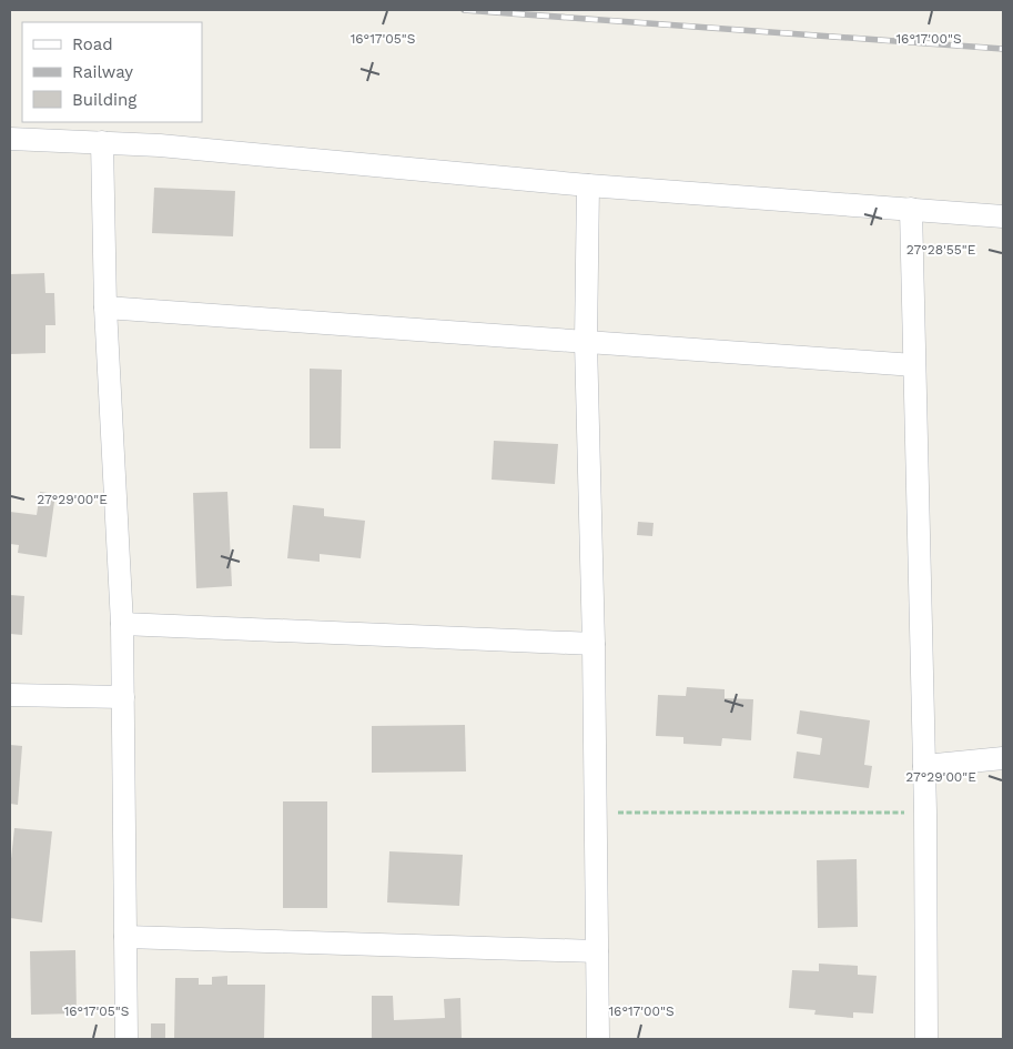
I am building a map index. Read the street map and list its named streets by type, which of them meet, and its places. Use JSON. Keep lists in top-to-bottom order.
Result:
{
  "legend": ["Road", "Railway", "Building"],
  "coordinates": [
    "16°17'05\"S",
    "16°17'00\"S",
    "27°28'55\"E",
    "27°29'00\"E"
  ]
}
